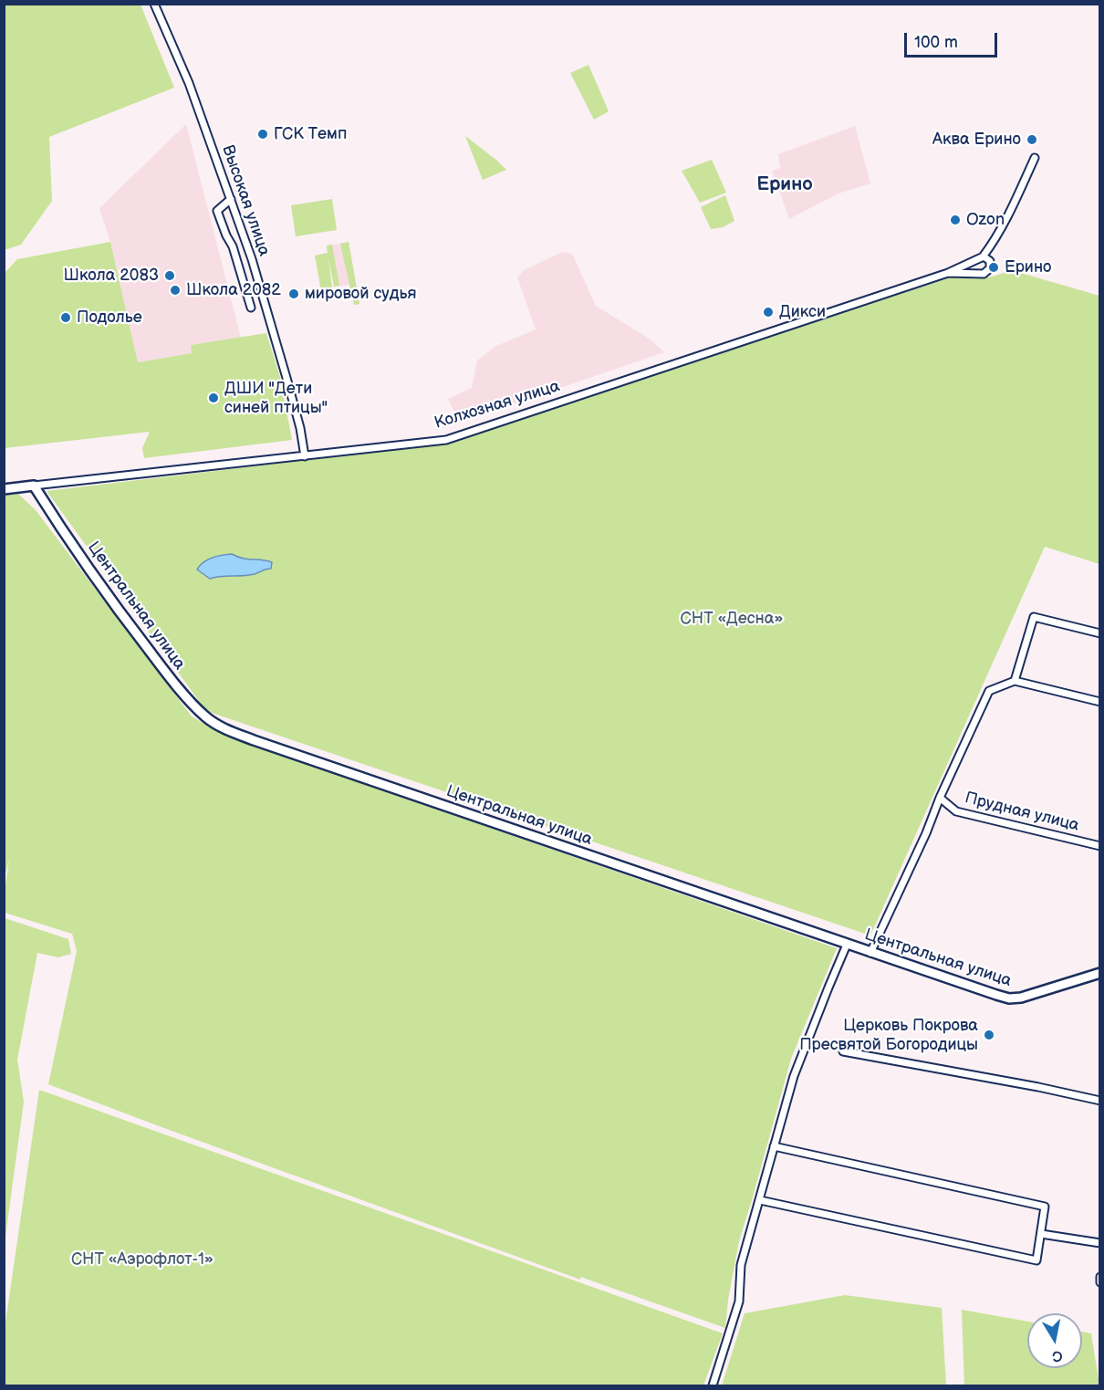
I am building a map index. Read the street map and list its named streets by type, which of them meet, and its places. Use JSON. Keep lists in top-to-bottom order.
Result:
{
  "streets": {
    "street": [
      "Высокая улица",
      "Колхозная улица",
      "Центральная улица",
      "Прудная улица"
    ]
  },
  "crossings": [
    ["Высокая улица", "Колхозная улица"],
    ["Колхозная улица", "Центральная улица"]
  ],
  "districts": ["Ерино"],
  "parks": ["СНТ «Десна»", "СНТ «Аэрофлот-1»"],
  "places": [
    "ГСК Темп",
    "Аква Ерино",
    "Ozon",
    "Ерино",
    "Школа 2083",
    "Школа 2082",
    "мировой судья",
    "Дикси",
    "Подолье",
    "ДШИ \"Дети синей птицы\"",
    "Церковь Покрова Пресвятой Богородицы"
  ],
  "scale_bar": "100 m",
  "north": "bottom"
}
